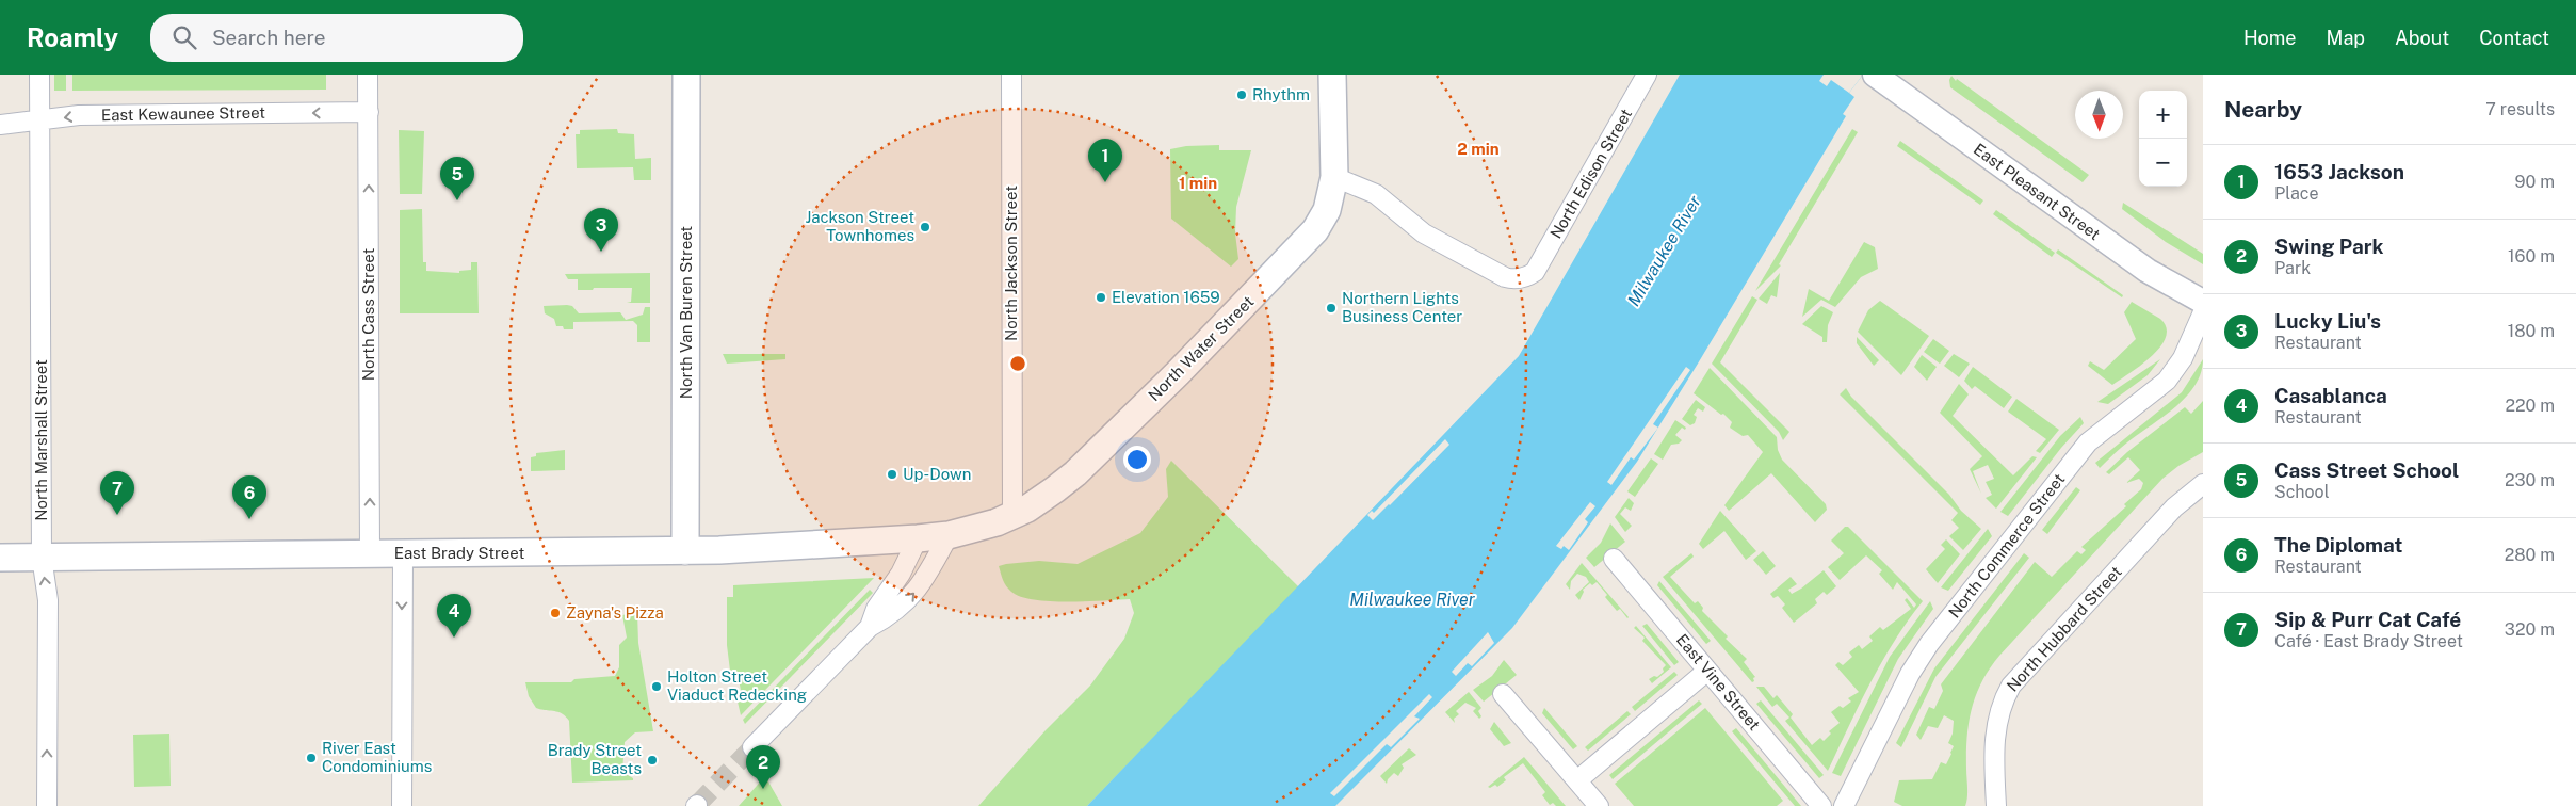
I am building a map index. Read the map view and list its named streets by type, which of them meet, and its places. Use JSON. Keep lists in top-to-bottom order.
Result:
{
  "streets": {
    "main road": ["North Van Buren Street", "North Water Street", "East Brady Street"],
    "street": [
      "East Kewaunee Street",
      "North Edison Street",
      "East Pleasant Street",
      "North Jackson Street",
      "North Cass Street",
      "North Marshall Street",
      "North Commerce Street",
      "North Hubbard Street",
      "East Vine Street"
    ]
  },
  "crossings": [
    ["East Kewaunee Street", "North Cass Street"],
    ["East Kewaunee Street", "North Marshall Street"],
    ["North Edison Street", "North Water Street"],
    ["North Jackson Street", "North Water Street"],
    ["North Van Buren Street", "East Brady Street"],
    ["North Cass Street", "East Brady Street"],
    ["North Water Street", "East Brady Street"],
    ["North Marshall Street", "East Brady Street"]
  ],
  "one_way": ["East Kewaunee Street", "North Cass Street"],
  "water": ["Milwaukee River"],
  "places": [
    "Rhythm",
    "Jackson Street Townhomes",
    "Elevation 1659",
    "Northern Lights Business Center",
    "Up-Down",
    "Zayna's Pizza",
    "Holton Street Viaduct Redecking",
    "River East Condominiums",
    "Brady Street Beasts"
  ],
  "north": "bottom",
  "page": {
    "header": "Roamly",
    "search": "Search here",
    "nav": [
      "Home",
      "Map",
      "About",
      "Contact"
    ],
    "heading": ["Nearby", "7 results"],
    "map_buttons": ["+", "−"],
    "pins": [
      "1",
      "5",
      "3",
      "7",
      "6",
      "4",
      "2"
    ],
    "list": [
      {
        "mark": "1",
        "name": "1653 Jackson",
        "note": "Place",
        "value": "90 m"
      },
      {
        "mark": "2",
        "name": "Swing Park",
        "note": "Park",
        "value": "160 m"
      },
      {
        "mark": "3",
        "name": "Lucky Liu's",
        "note": "Restaurant",
        "value": "180 m"
      },
      {
        "mark": "4",
        "name": "Casablanca",
        "note": "Restaurant",
        "value": "220 m"
      },
      {
        "mark": "5",
        "name": "Cass Street School",
        "note": "School",
        "value": "230 m"
      },
      {
        "mark": "6",
        "name": "The Diplomat",
        "note": "Restaurant",
        "value": "280 m"
      },
      {
        "mark": "7",
        "name": "Sip & Purr Cat Café",
        "note": "Café · East Brady Street",
        "value": "320 m"
      }
    ]
  },
  "rings": ["2 min", "1 min"]
}
